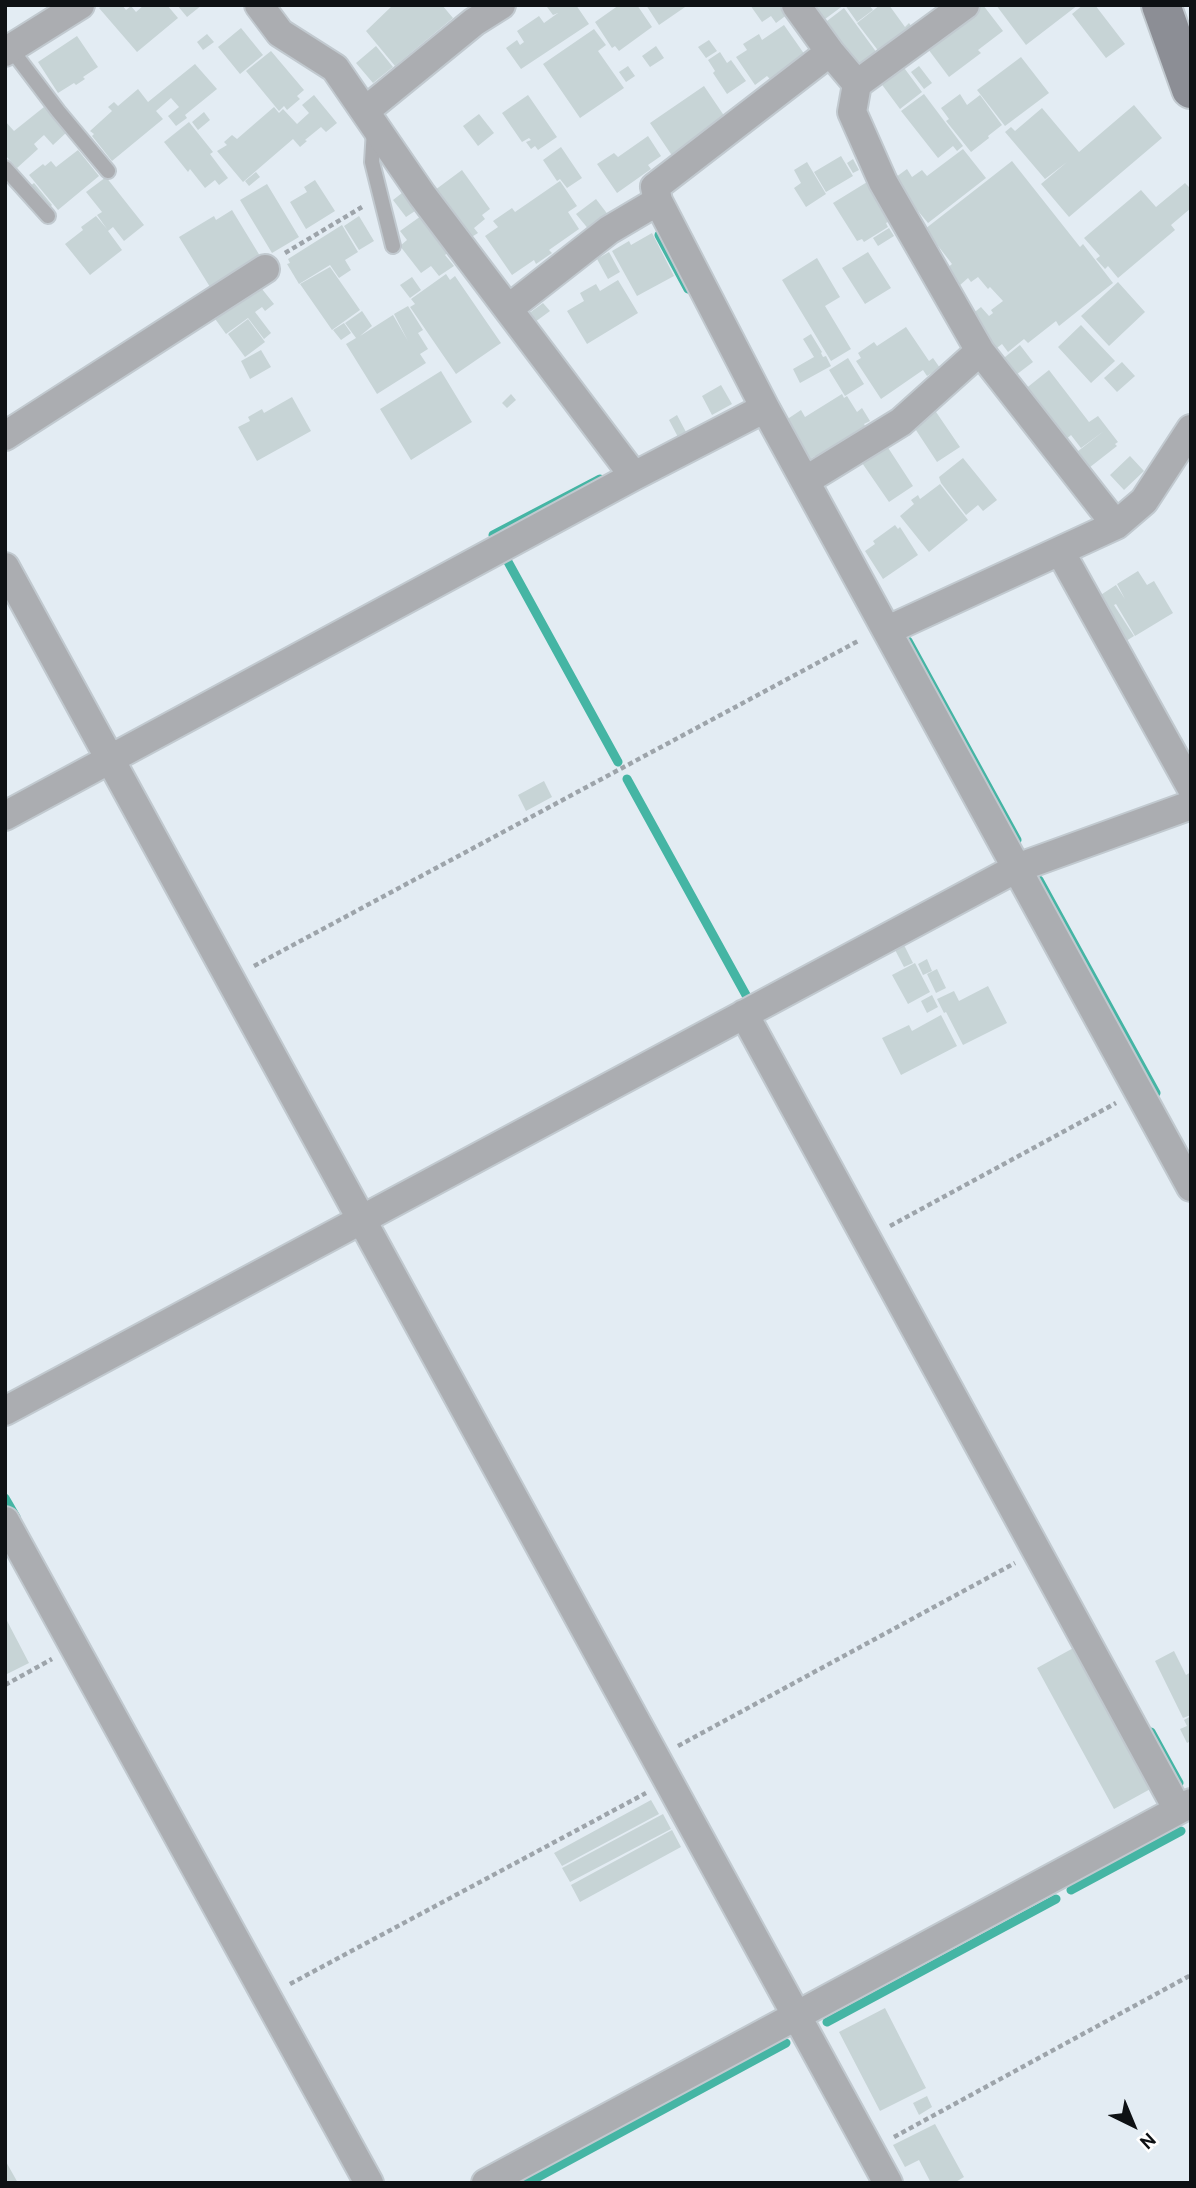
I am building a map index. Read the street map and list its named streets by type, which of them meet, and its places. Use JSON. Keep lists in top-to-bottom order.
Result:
{
  "north": "bottom right"
}
